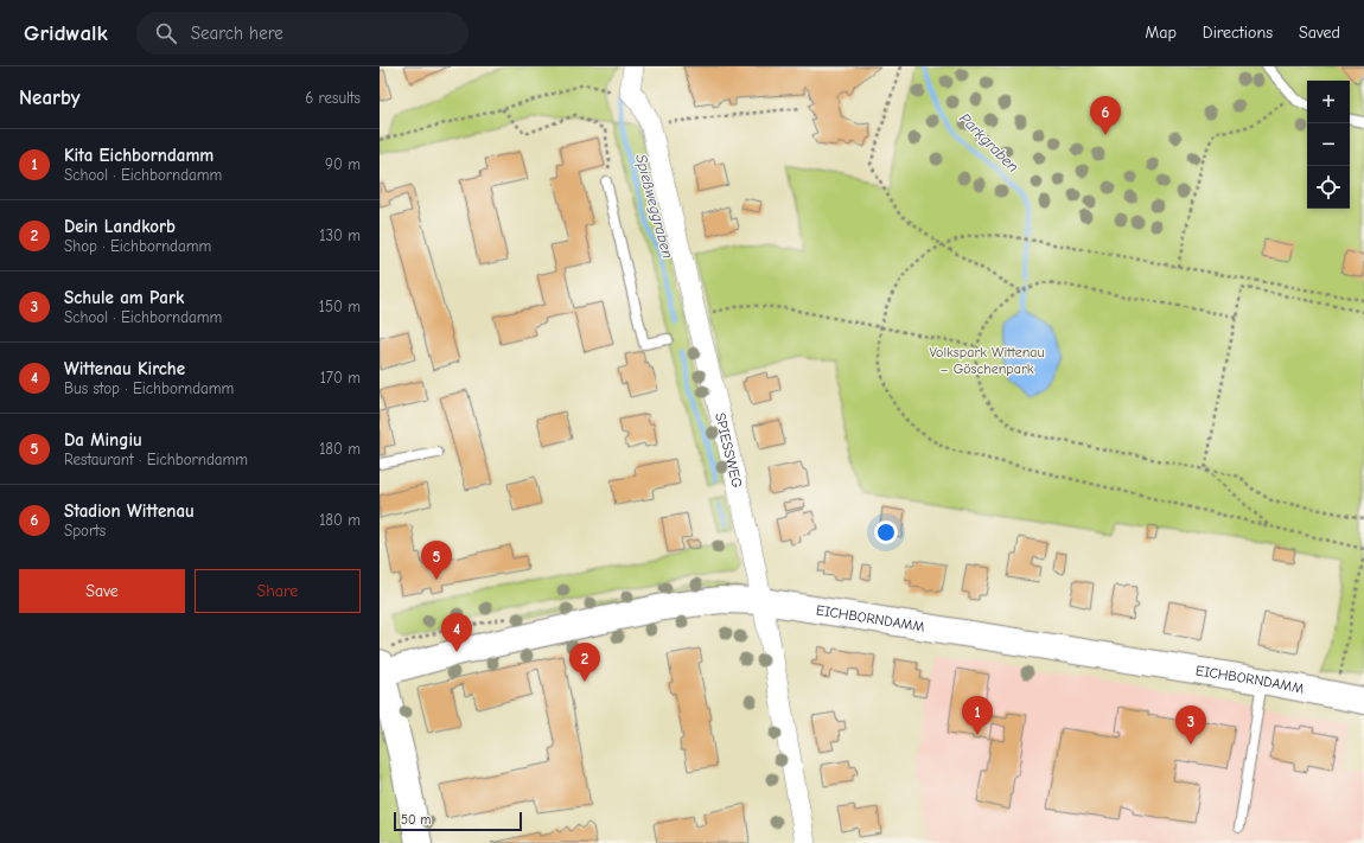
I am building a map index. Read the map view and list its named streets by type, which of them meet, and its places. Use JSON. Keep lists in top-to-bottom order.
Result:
{
  "streets": {
    "main road": ["EICHBORNDAMM"],
    "street": ["SPIESSWEG"]
  },
  "crossings": [
    ["SPIESSWEG", "EICHBORNDAMM"]
  ],
  "water": ["Parkgraben", "Spießweggraben"],
  "parks": ["Volkspark Wittenau – Göschenpark"],
  "scale_bar": "50 m",
  "page": {
    "header": "Gridwalk",
    "search": "Search here",
    "nav": ["Map", "Directions", "Saved"],
    "heading": ["Nearby", "6 results"],
    "map_buttons": ["+", "−"],
    "pins": [
      "6",
      "5",
      "4",
      "2",
      "1",
      "3"
    ],
    "list": [
      {
        "mark": "1",
        "name": "Kita Eichborndamm",
        "note": "School · Eichborndamm",
        "value": "90 m"
      },
      {
        "mark": "2",
        "name": "Dein Landkorb",
        "note": "Shop · Eichborndamm",
        "value": "130 m"
      },
      {
        "mark": "3",
        "name": "Schule am Park",
        "note": "School · Eichborndamm",
        "value": "150 m"
      },
      {
        "mark": "4",
        "name": "Wittenau Kirche",
        "note": "Bus stop · Eichborndamm",
        "value": "170 m"
      },
      {
        "mark": "5",
        "name": "Da Mingiu",
        "note": "Restaurant · Eichborndamm",
        "value": "180 m"
      },
      {
        "mark": "6",
        "name": "Stadion Wittenau",
        "note": "Sports",
        "value": "180 m"
      }
    ],
    "buttons": ["Save", "Share"],
    "scale": "50 m"
  }
}
